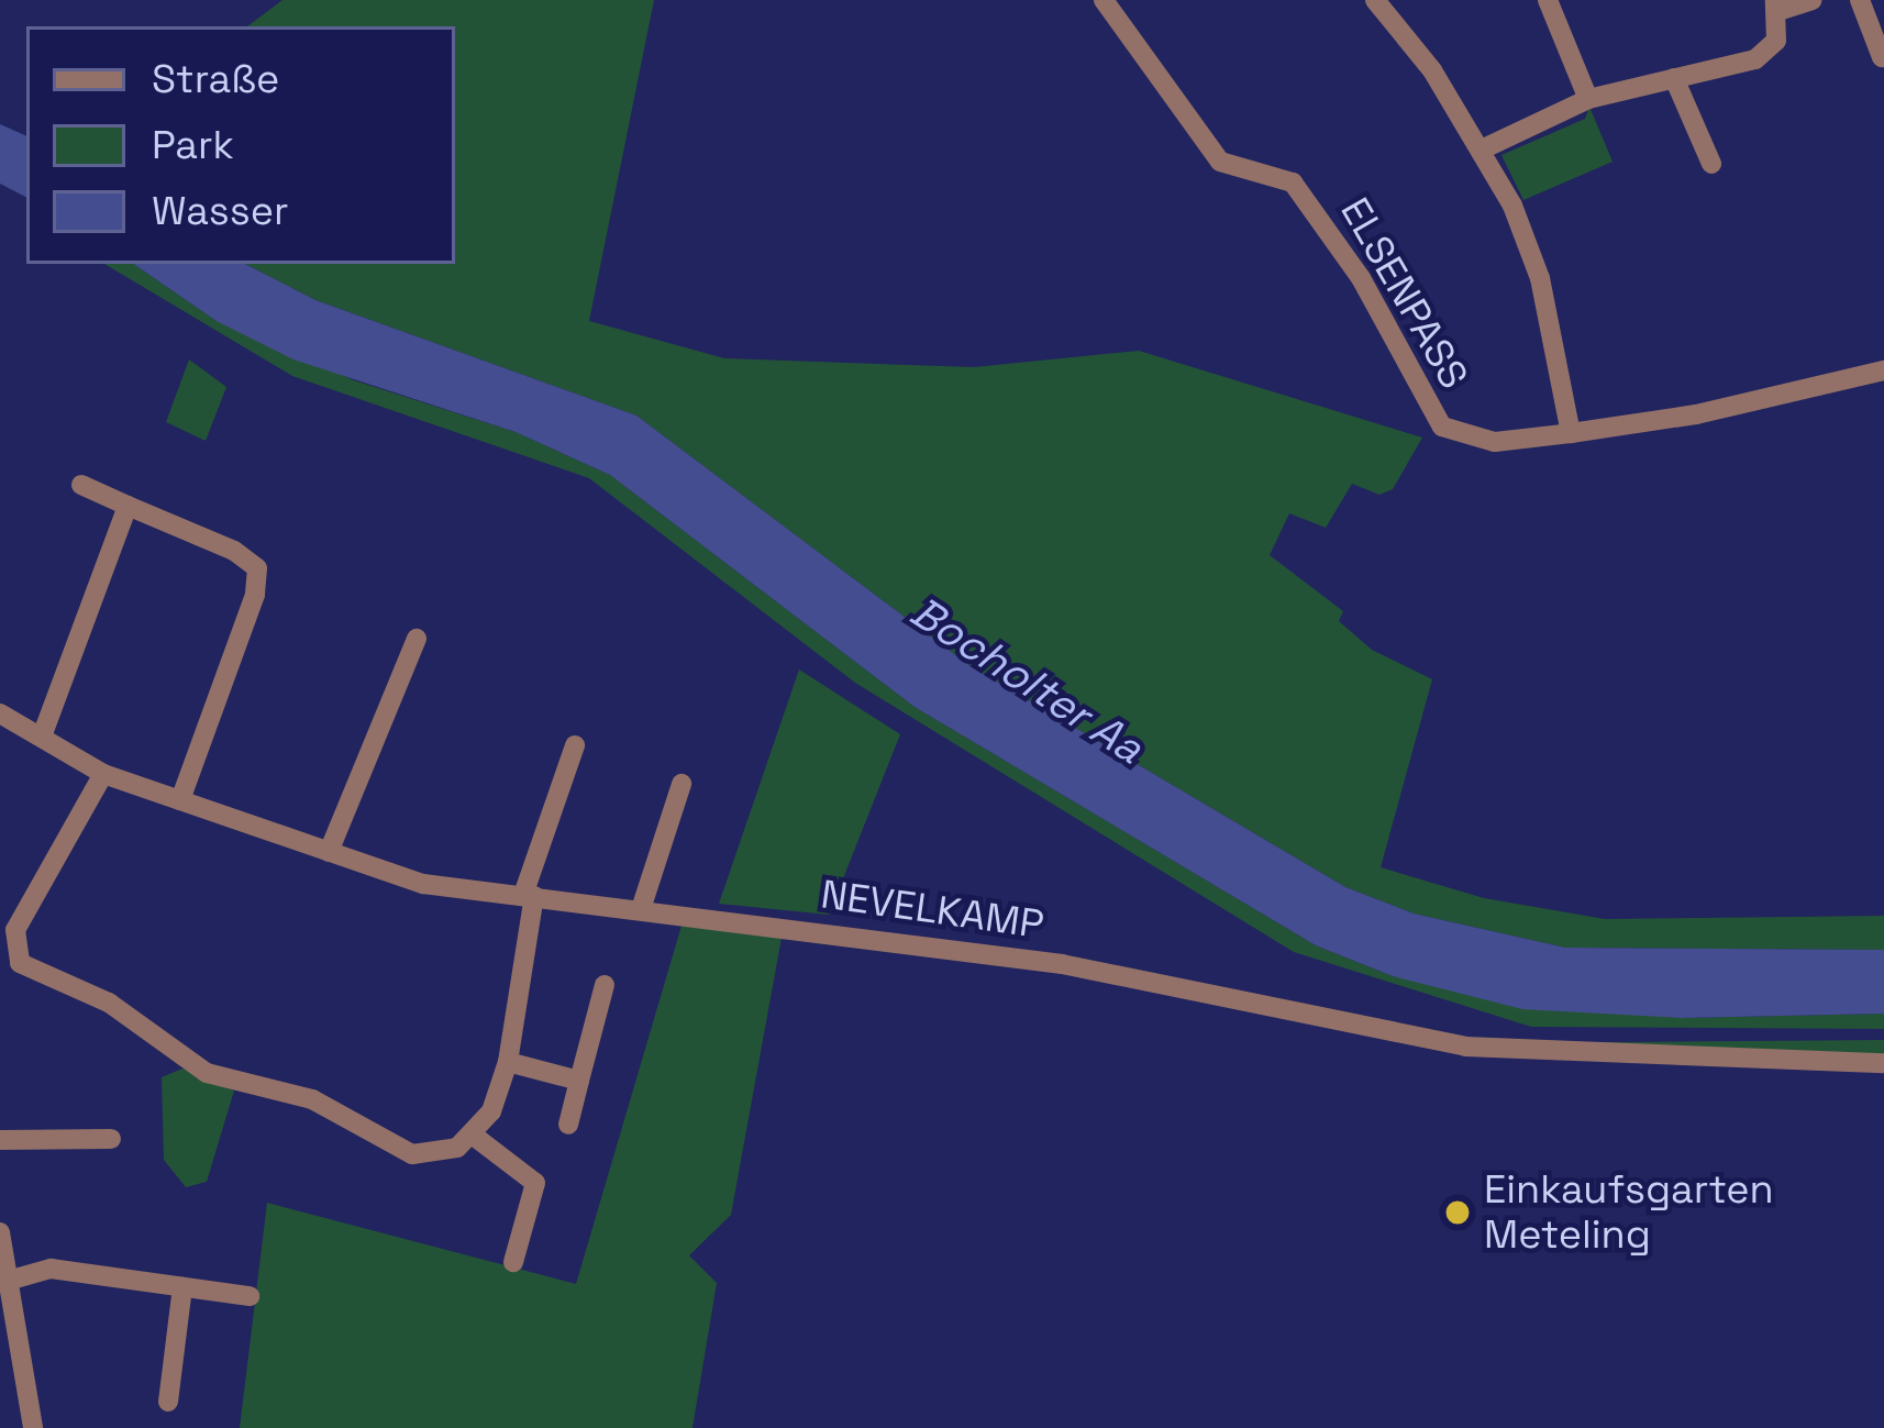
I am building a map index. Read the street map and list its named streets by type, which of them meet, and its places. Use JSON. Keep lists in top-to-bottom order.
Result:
{
  "streets": {
    "street": ["ELSENPASS", "NEVELKAMP"]
  },
  "water": ["Bocholter Aa"],
  "places": ["Einkaufsgarten Meteling"],
  "legend": ["Straße", "Park", "Wasser"]
}
